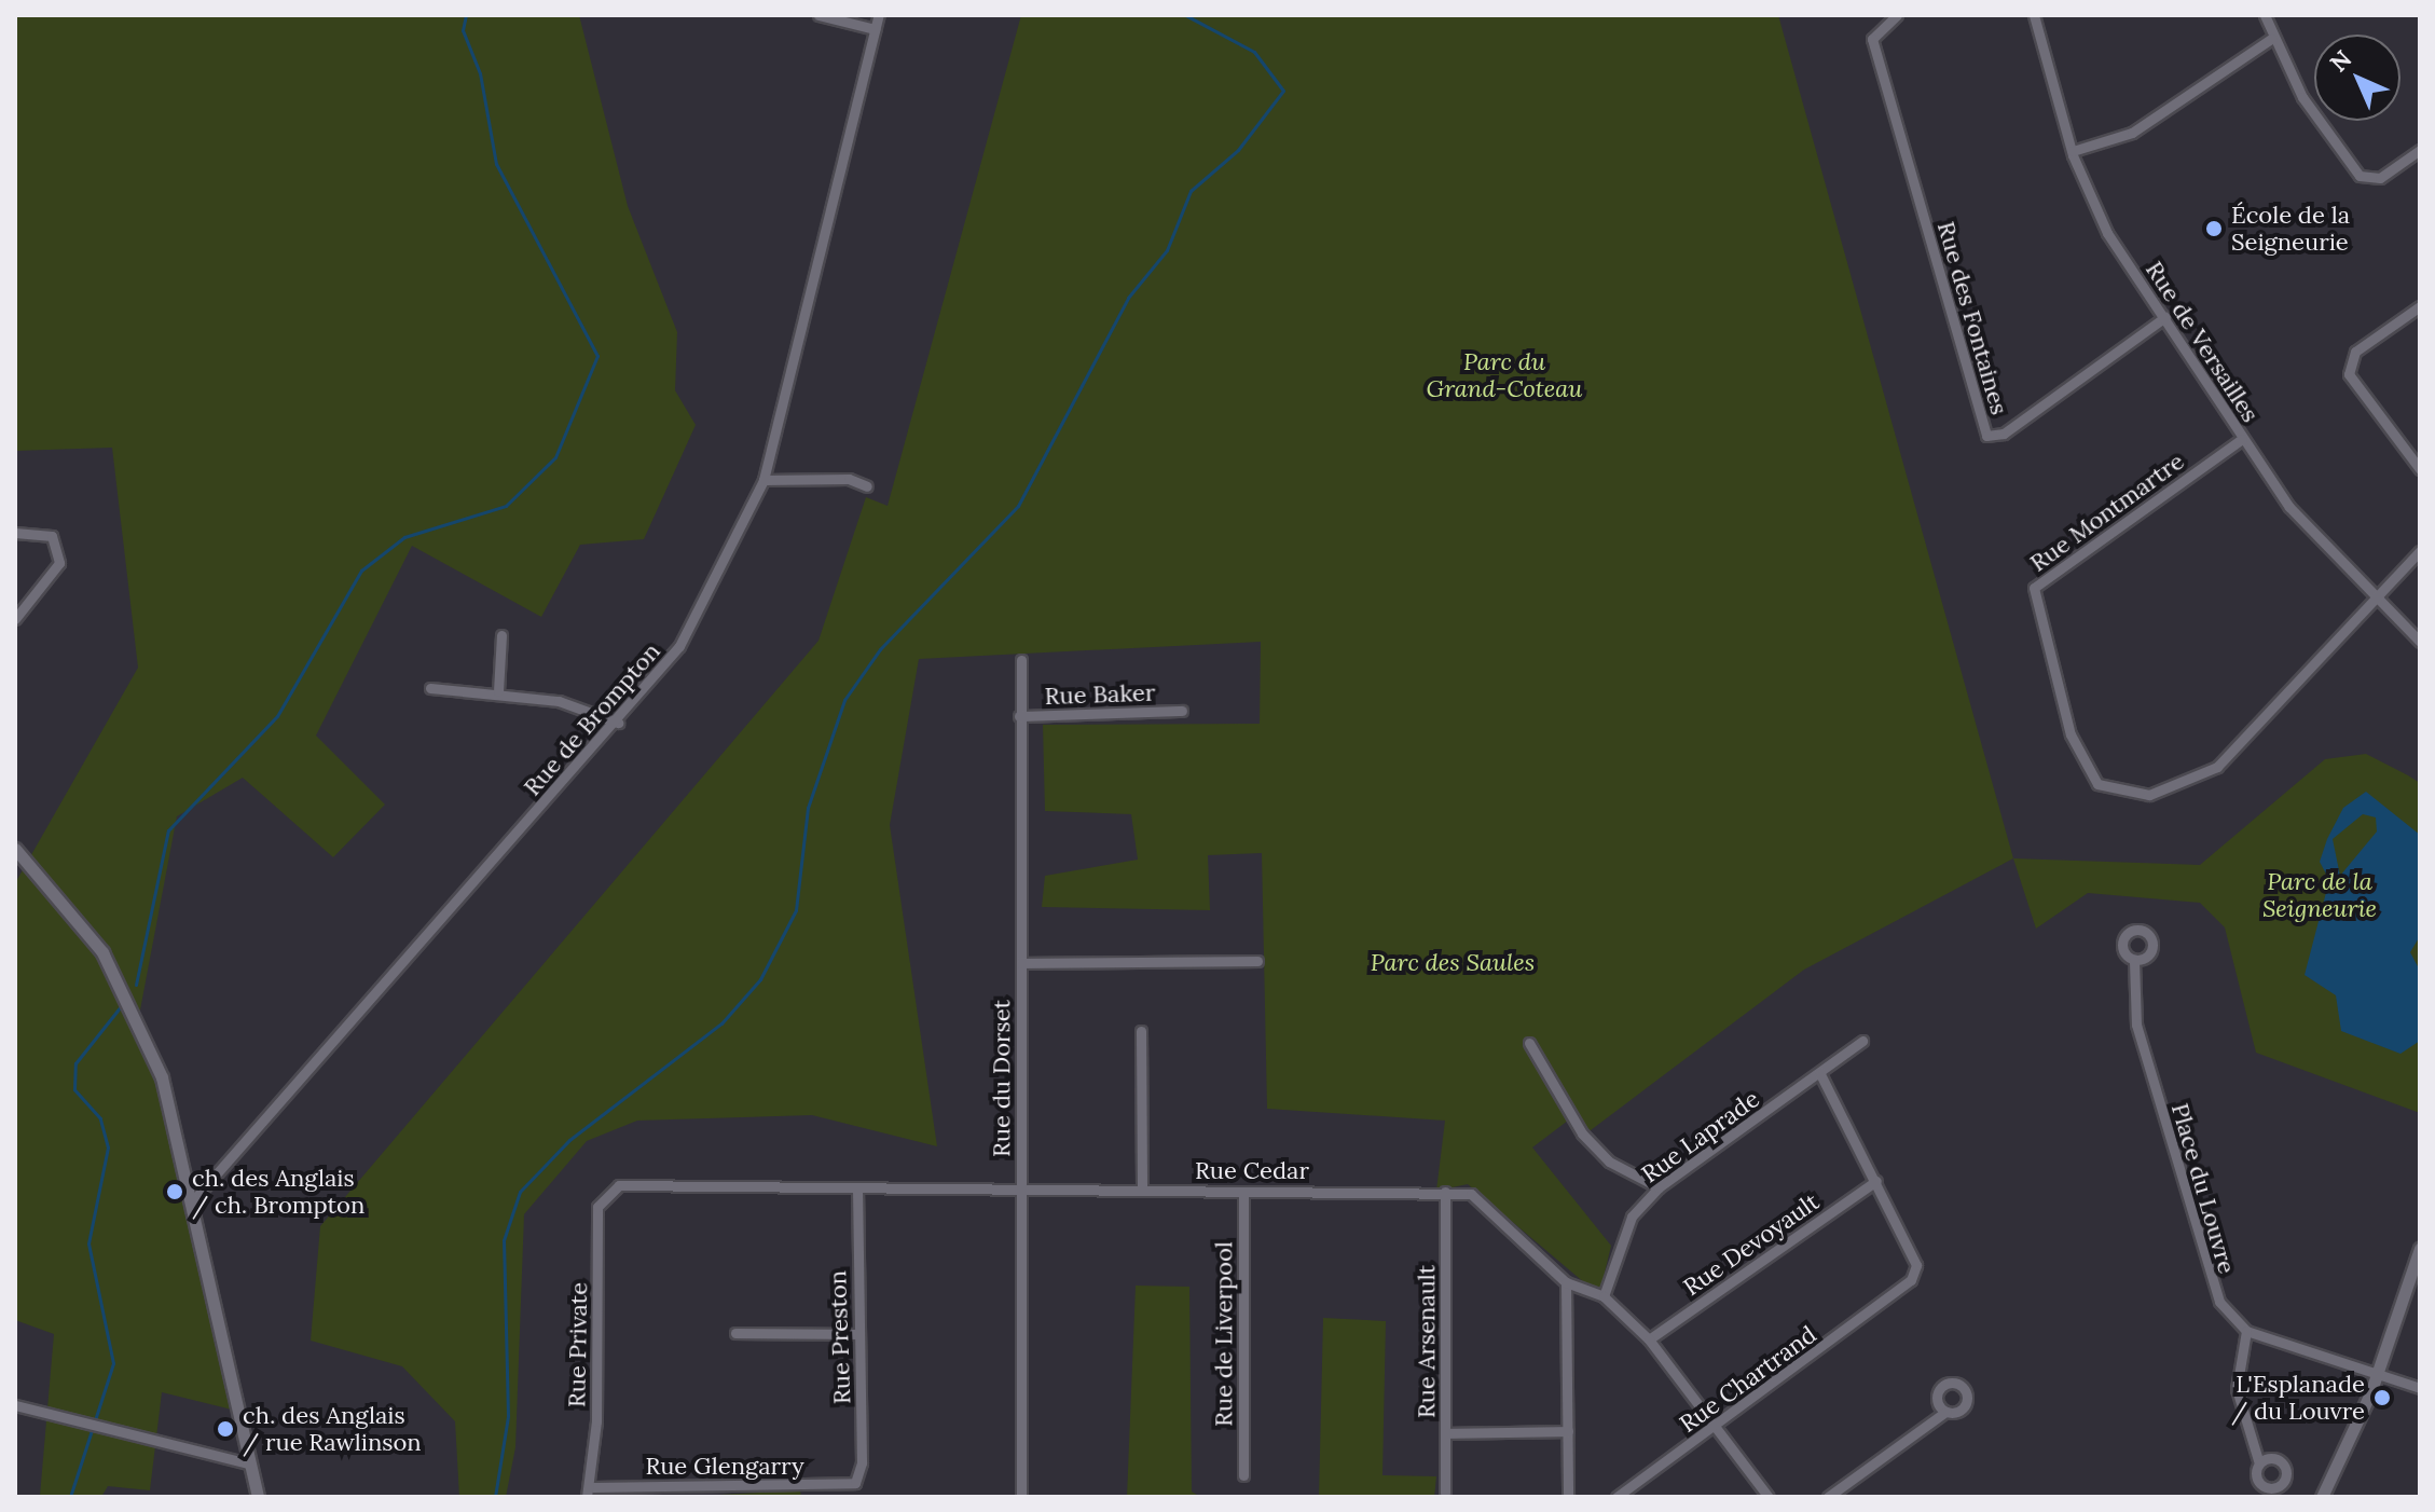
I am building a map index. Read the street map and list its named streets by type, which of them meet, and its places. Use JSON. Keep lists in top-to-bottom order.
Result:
{
  "streets": {
    "street": [
      "Rue des Fontaines",
      "Rue de Versailles",
      "Rue Montmartre",
      "Rue Baker",
      "Rue de Brompton",
      "Rue du Dorset",
      "Rue Laprade",
      "Rue Cedar",
      "Place du Louvre",
      "Rue Devoyault",
      "Rue de Liverpool",
      "Rue Preston",
      "Rue Arsenault",
      "Rue Private",
      "Rue Chartrand",
      "Rue Glengarry"
    ]
  },
  "crossings": [
    ["Rue des Fontaines", "Rue de Versailles"],
    ["Rue de Versailles", "Rue Montmartre"],
    ["Rue Baker", "Rue du Dorset"],
    ["Rue du Dorset", "Rue Cedar"],
    ["Rue Laprade", "Rue Cedar"],
    ["Rue Cedar", "Rue Devoyault"],
    ["Rue Cedar", "Rue de Liverpool"],
    ["Rue Cedar", "Rue Preston"],
    ["Rue Cedar", "Rue Arsenault"],
    ["Rue Cedar", "Rue Private"],
    ["Rue Cedar", "Rue Chartrand"],
    ["Rue Devoyault", "Rue Chartrand"],
    ["Rue Preston", "Rue Glengarry"],
    ["Rue Private", "Rue Glengarry"]
  ],
  "parks": ["Parc du Grand-Coteau", "Parc de la Seigneurie", "Parc des Saules"],
  "places": [
    "École de la Seigneurie",
    "ch. des Anglais / ch. Brompton",
    "L'Esplanade / du Louvre",
    "ch. des Anglais / rue Rawlinson"
  ],
  "north": "top left"
}
